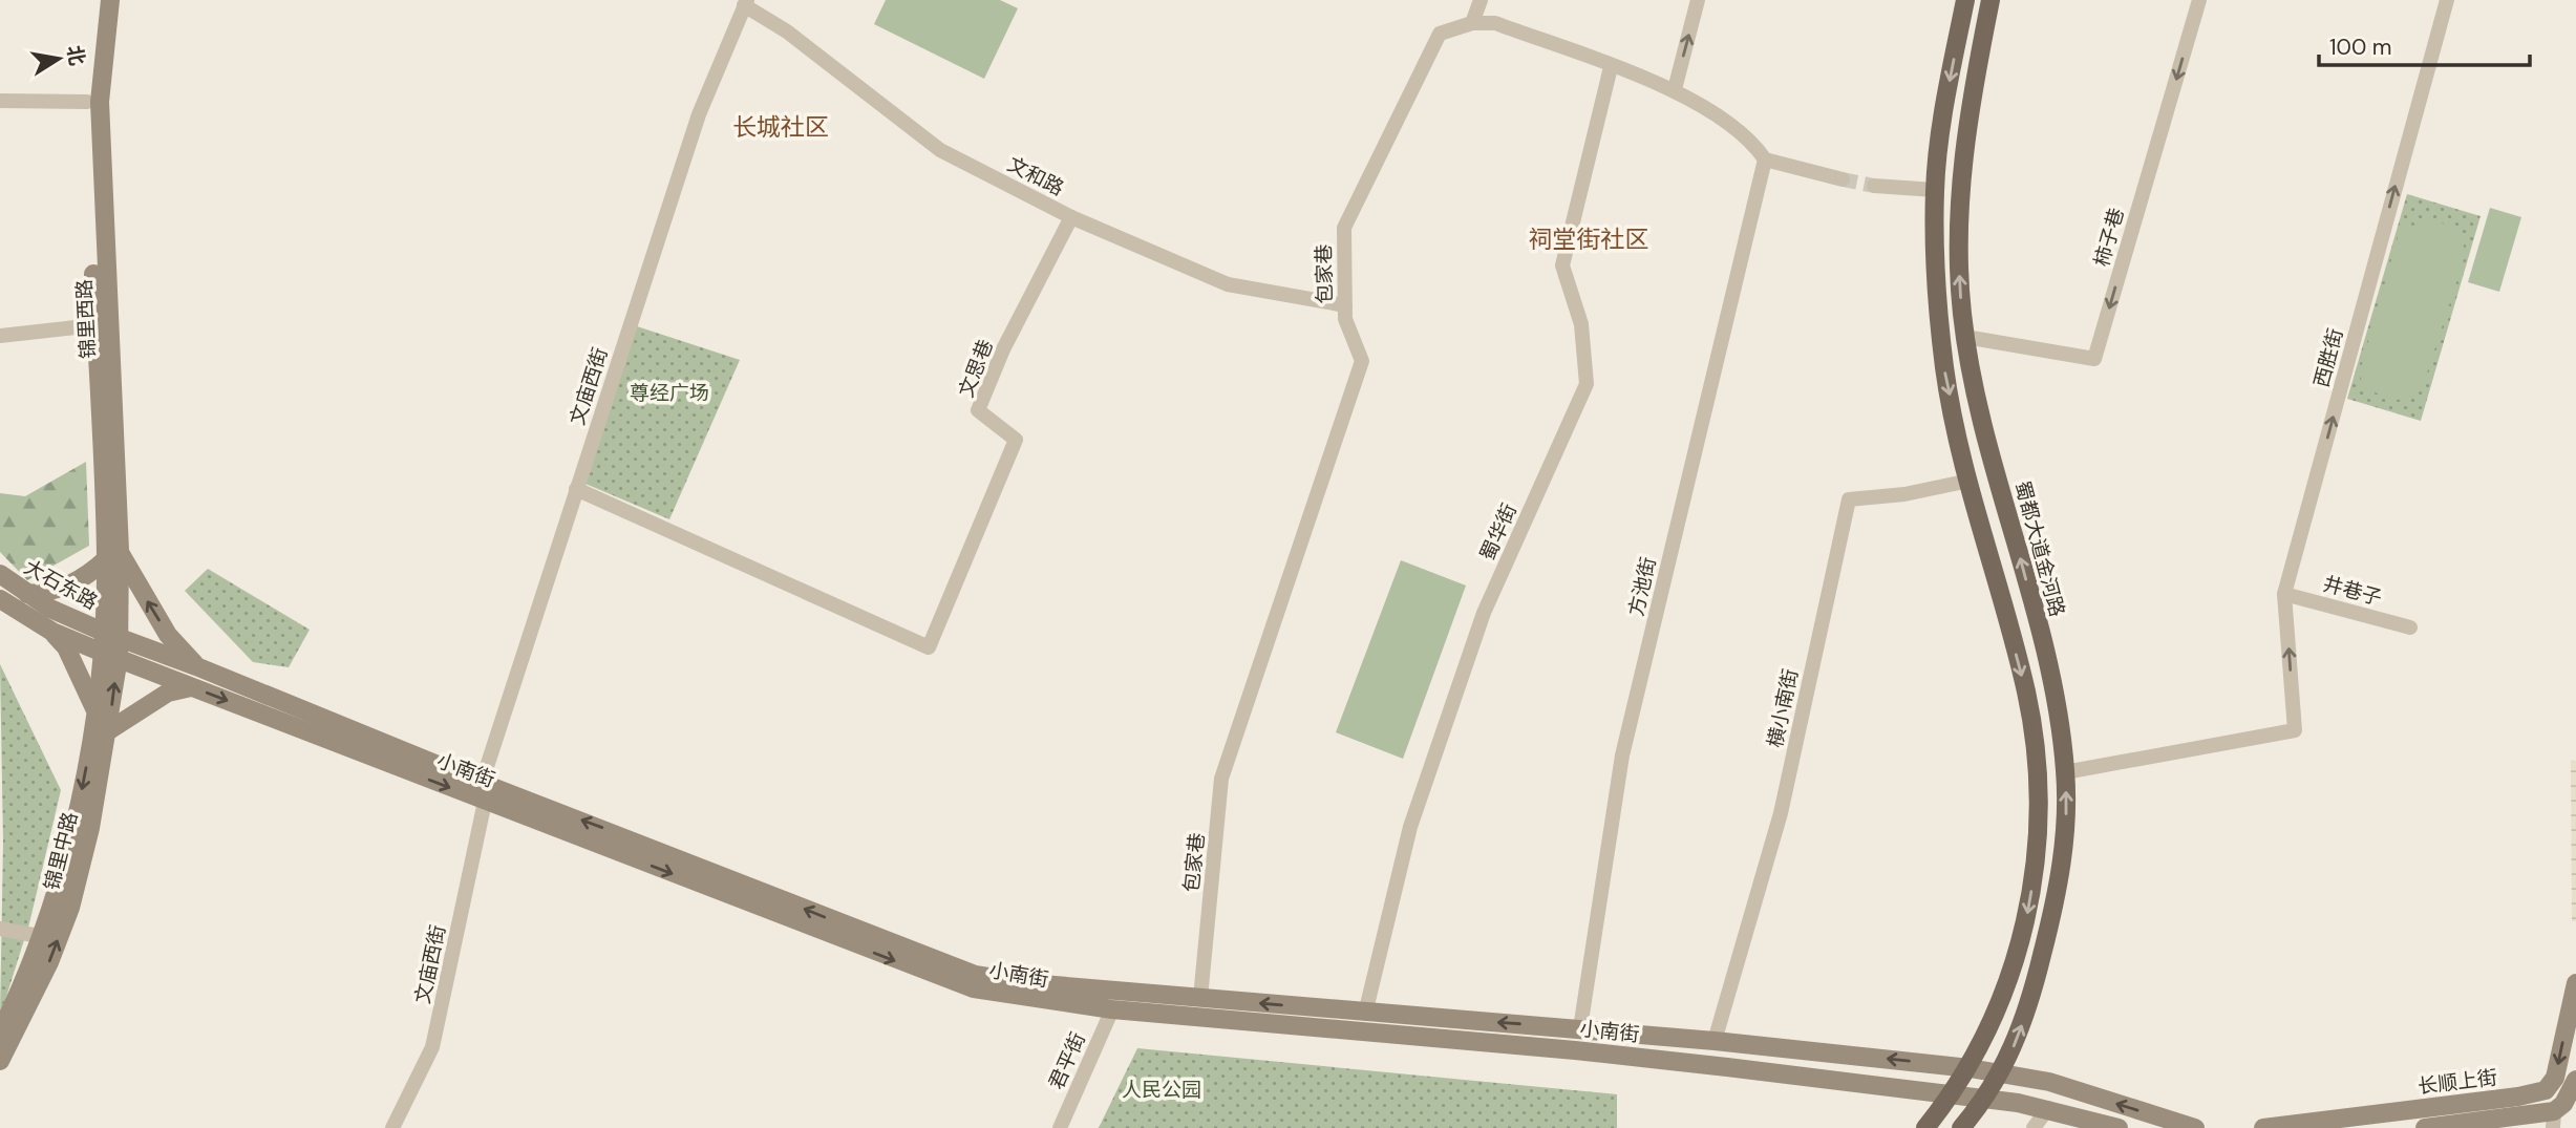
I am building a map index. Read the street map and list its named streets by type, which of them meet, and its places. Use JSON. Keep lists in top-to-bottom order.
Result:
{
  "streets": {
    "main road": [
      "锦里西路",
      "蜀都大道金河路",
      "大石东路",
      "小南街",
      "锦里中路",
      "长顺上街"
    ],
    "street": [
      "文和路",
      "柿子巷",
      "包家巷",
      "西胜街",
      "文思巷",
      "文庙西街",
      "蜀华街",
      "方池街",
      "井巷子",
      "横小南街",
      "君平街"
    ]
  },
  "crossings": [
    ["文和路", "包家巷"],
    ["文和路", "文思巷"],
    ["文和路", "文庙西街"],
    ["柿子巷", "蜀都大道金河路"],
    ["包家巷", "蜀华街"],
    ["包家巷", "方池街"],
    ["包家巷", "小南街"],
    ["锦里西路", "大石东路"],
    ["锦里西路", "小南街"],
    ["锦里西路", "锦里中路"],
    ["西胜街", "蜀都大道金河路"],
    ["西胜街", "井巷子"],
    ["文思巷", "文庙西街"],
    ["文庙西街", "小南街"],
    ["蜀华街", "小南街"],
    ["蜀都大道金河路", "小南街"],
    ["大石东路", "小南街"],
    ["大石东路", "锦里中路"],
    ["方池街", "小南街"],
    ["横小南街", "小南街"],
    ["小南街", "锦里中路"],
    ["小南街", "君平街"]
  ],
  "one_way": ["柿子巷", "西胜街"],
  "districts": ["长城社区", "祠堂街社区"],
  "parks": ["尊经广场", "人民公园"],
  "scale_bar": "100 m",
  "north": "right"
}
